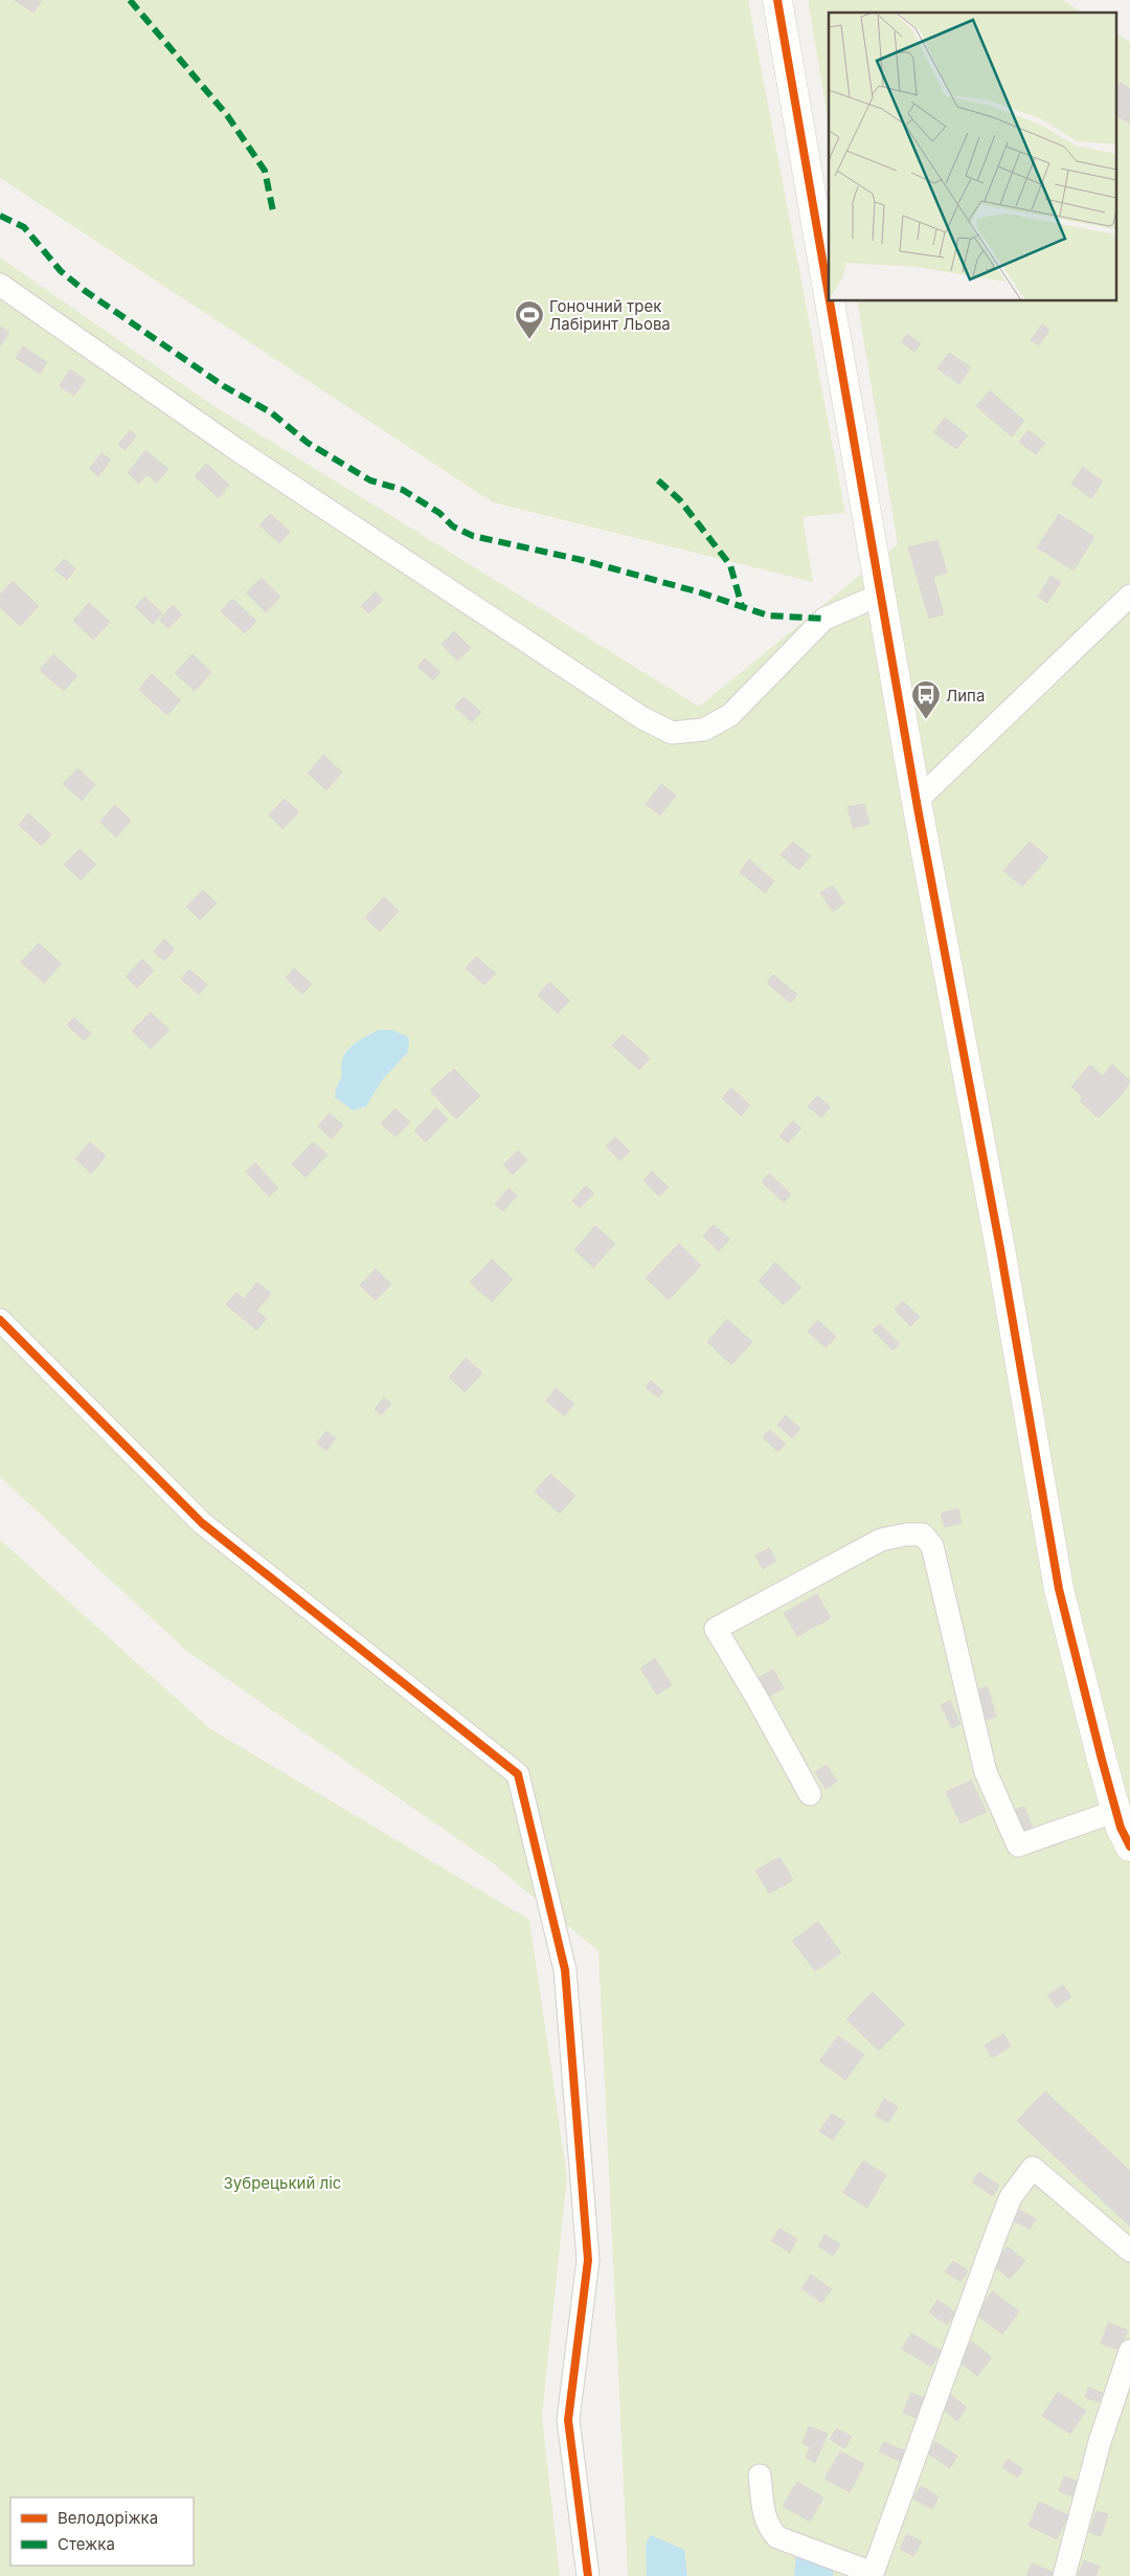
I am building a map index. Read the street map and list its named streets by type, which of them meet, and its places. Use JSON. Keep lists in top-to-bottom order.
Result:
{
  "parks": ["Зубрецький ліс"],
  "places": {
    "sports": ["Гоночний трек Лабіринт Льова"],
    "bus stop": ["Липа"]
  },
  "legend": ["Велодоріжка", "Стежка"]
}
